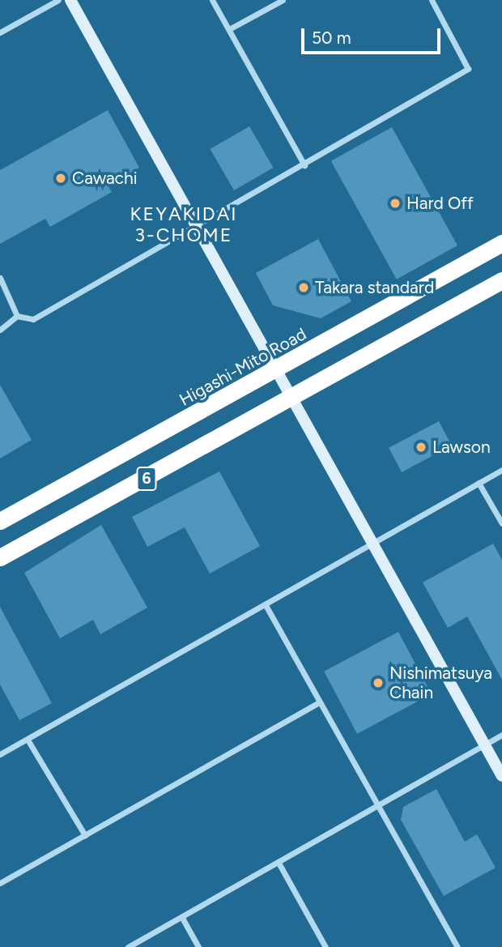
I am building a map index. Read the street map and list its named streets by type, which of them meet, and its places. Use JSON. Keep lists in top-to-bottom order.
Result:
{
  "streets": {
    "highway": ["Higashi-Mito Road", "6"]
  },
  "districts": ["KEYAKIDAI 3-CHOME"],
  "places": [
    "Cawachi",
    "Hard Off",
    "Takara standard",
    "Lawson",
    "Nishimatsuya Chain"
  ],
  "scale_bar": "50 m"
}
